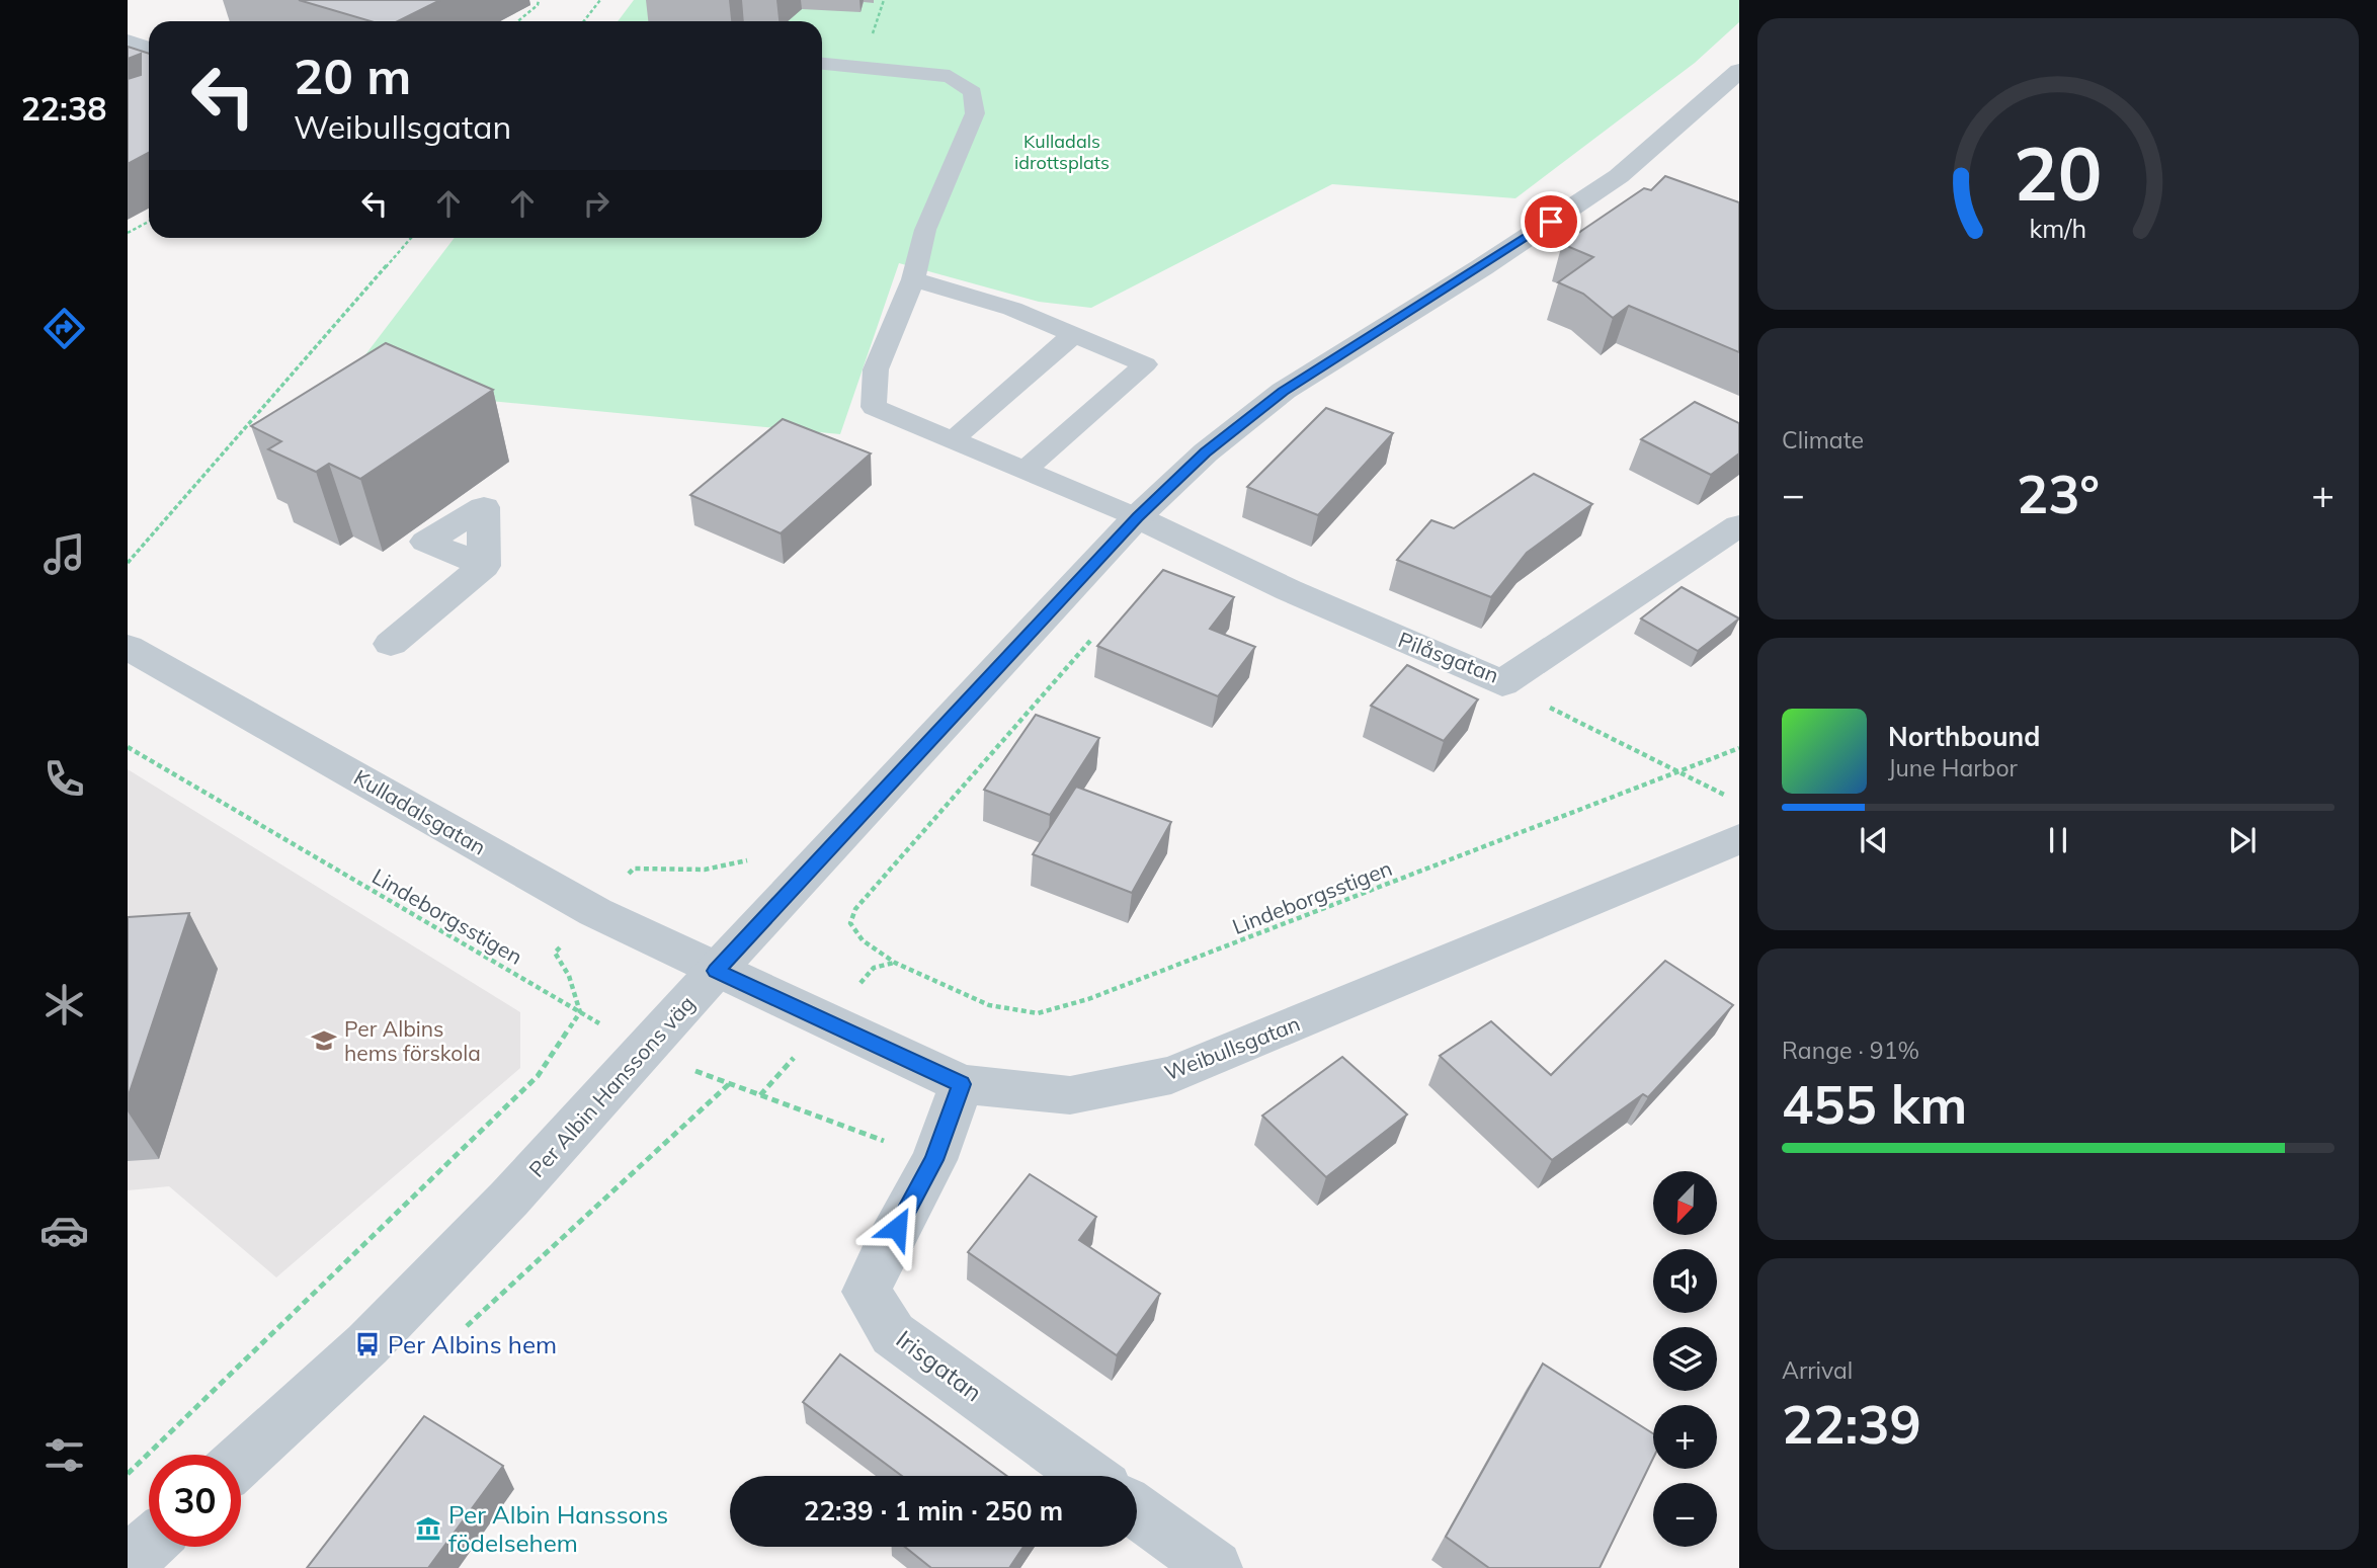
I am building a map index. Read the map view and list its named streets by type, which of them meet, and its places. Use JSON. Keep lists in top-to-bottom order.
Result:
{
  "streets": {
    "street": [
      "Pilåsgatan",
      "Kulladalsgatan",
      "Weibullsgatan",
      "Per Albin Hanssons väg",
      "Irisgatan"
    ],
    "path": ["Lindeborgsstigen"]
  },
  "crossings": [
    ["Pilåsgatan", "Per Albin Hanssons väg"],
    ["Kulladalsgatan", "Weibullsgatan"],
    ["Kulladalsgatan", "Per Albin Hanssons väg"],
    ["Lindeborgsstigen", "Per Albin Hanssons väg"],
    ["Lindeborgsstigen", "Irisgatan"],
    ["Weibullsgatan", "Per Albin Hanssons väg"],
    ["Weibullsgatan", "Irisgatan"]
  ],
  "parks": ["Kulladals idrottsplats"],
  "places": {
    "school or university": ["Per Albins hems förskola"],
    "bus stop": ["Per Albins hem"],
    "museum": ["Per Albin Hanssons födelsehem"]
  },
  "north": "bottom left",
  "page": {
    "tabs": "22:38",
    "turn": ["20 m", "Weibullsgatan"],
    "tile": [
      "Climate",
      ["Range · 91%", "455 km"],
      ["Arrival", "22:39"]
    ],
    "heat": ["−", "23°", "+"],
    "song": ["Northbound", "June Harbor"],
    "map_buttons": ["+", "−"],
    "limit": "30",
    "trip": "22:39 · 1 min · 250 m",
    "gauge": ["20", "km/h"]
  }
}
